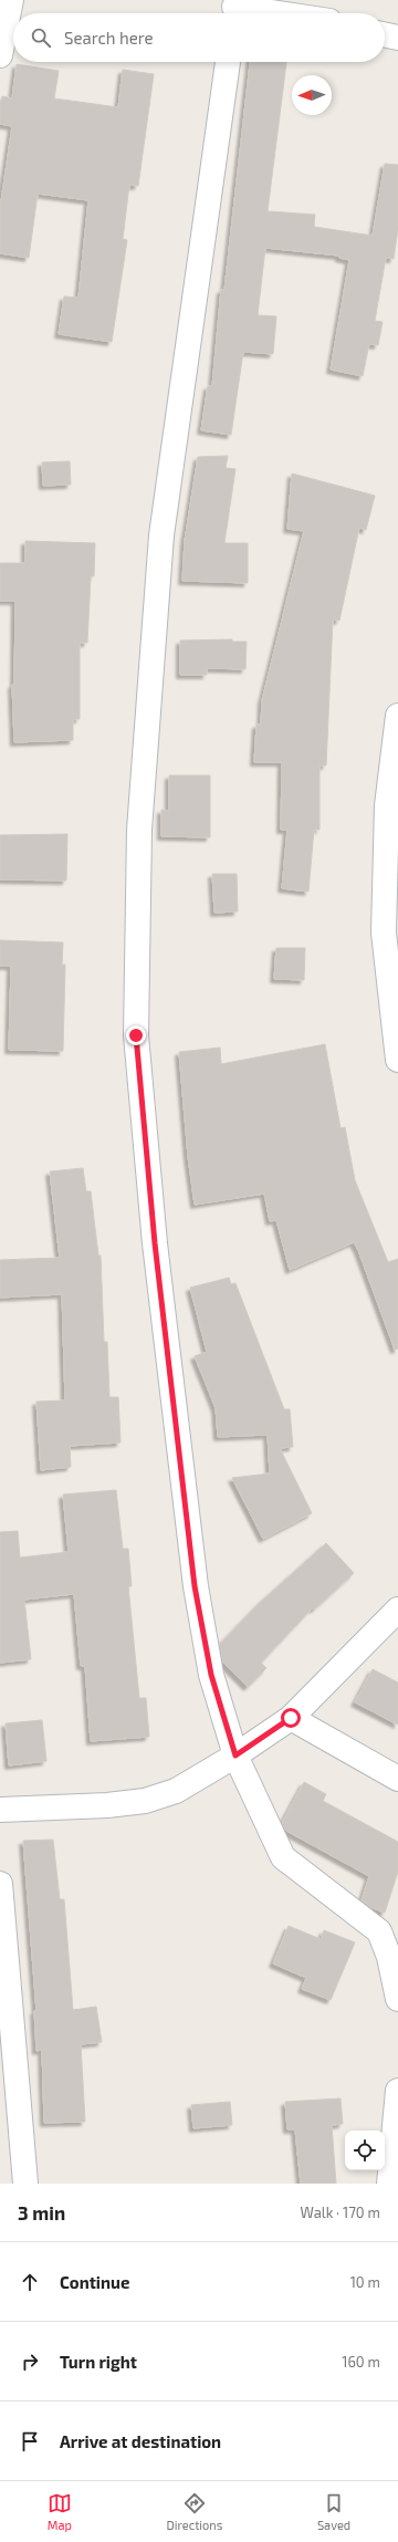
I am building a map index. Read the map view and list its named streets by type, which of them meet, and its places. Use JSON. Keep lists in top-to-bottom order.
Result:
{
  "north": "left",
  "page": {
    "search": "Search here",
    "heading": ["3 min", "Walk · 170 m"],
    "list": [
      ["Continue", "10 m"],
      ["Turn right", "160 m"],
      "Arrive at destination"
    ],
    "nav": ["Map", "Directions", "Saved"]
  }
}
